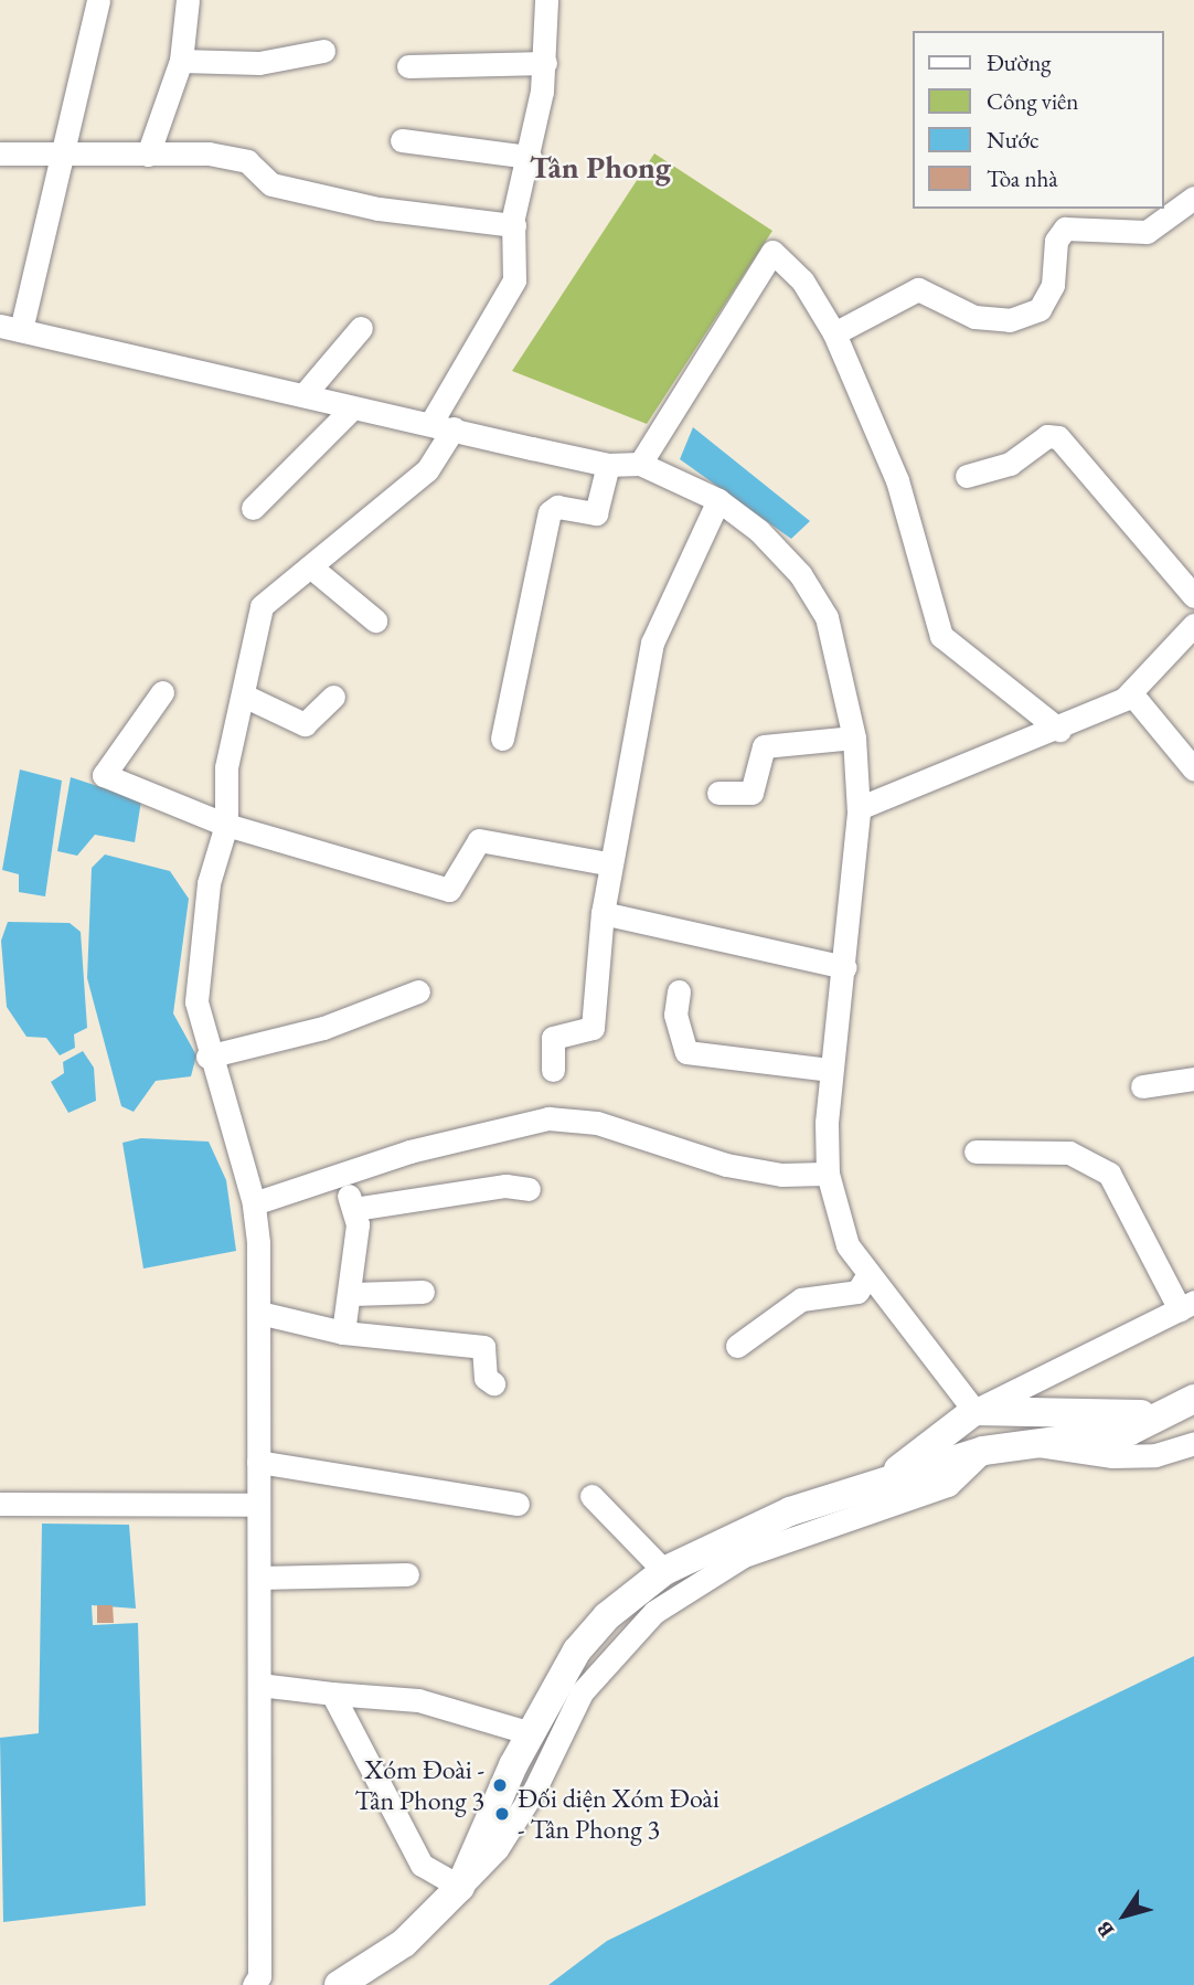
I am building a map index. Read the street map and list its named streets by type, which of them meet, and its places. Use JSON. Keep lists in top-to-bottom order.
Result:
{
  "districts": ["Tân Phong"],
  "places": ["Xóm Đoài - Tân Phong 3", "Đối diện Xóm Đoài - Tân Phong 3"],
  "legend": [
    "Đường",
    "Công viên",
    "Nước",
    "Tòa nhà"
  ],
  "north": "bottom left"
}
